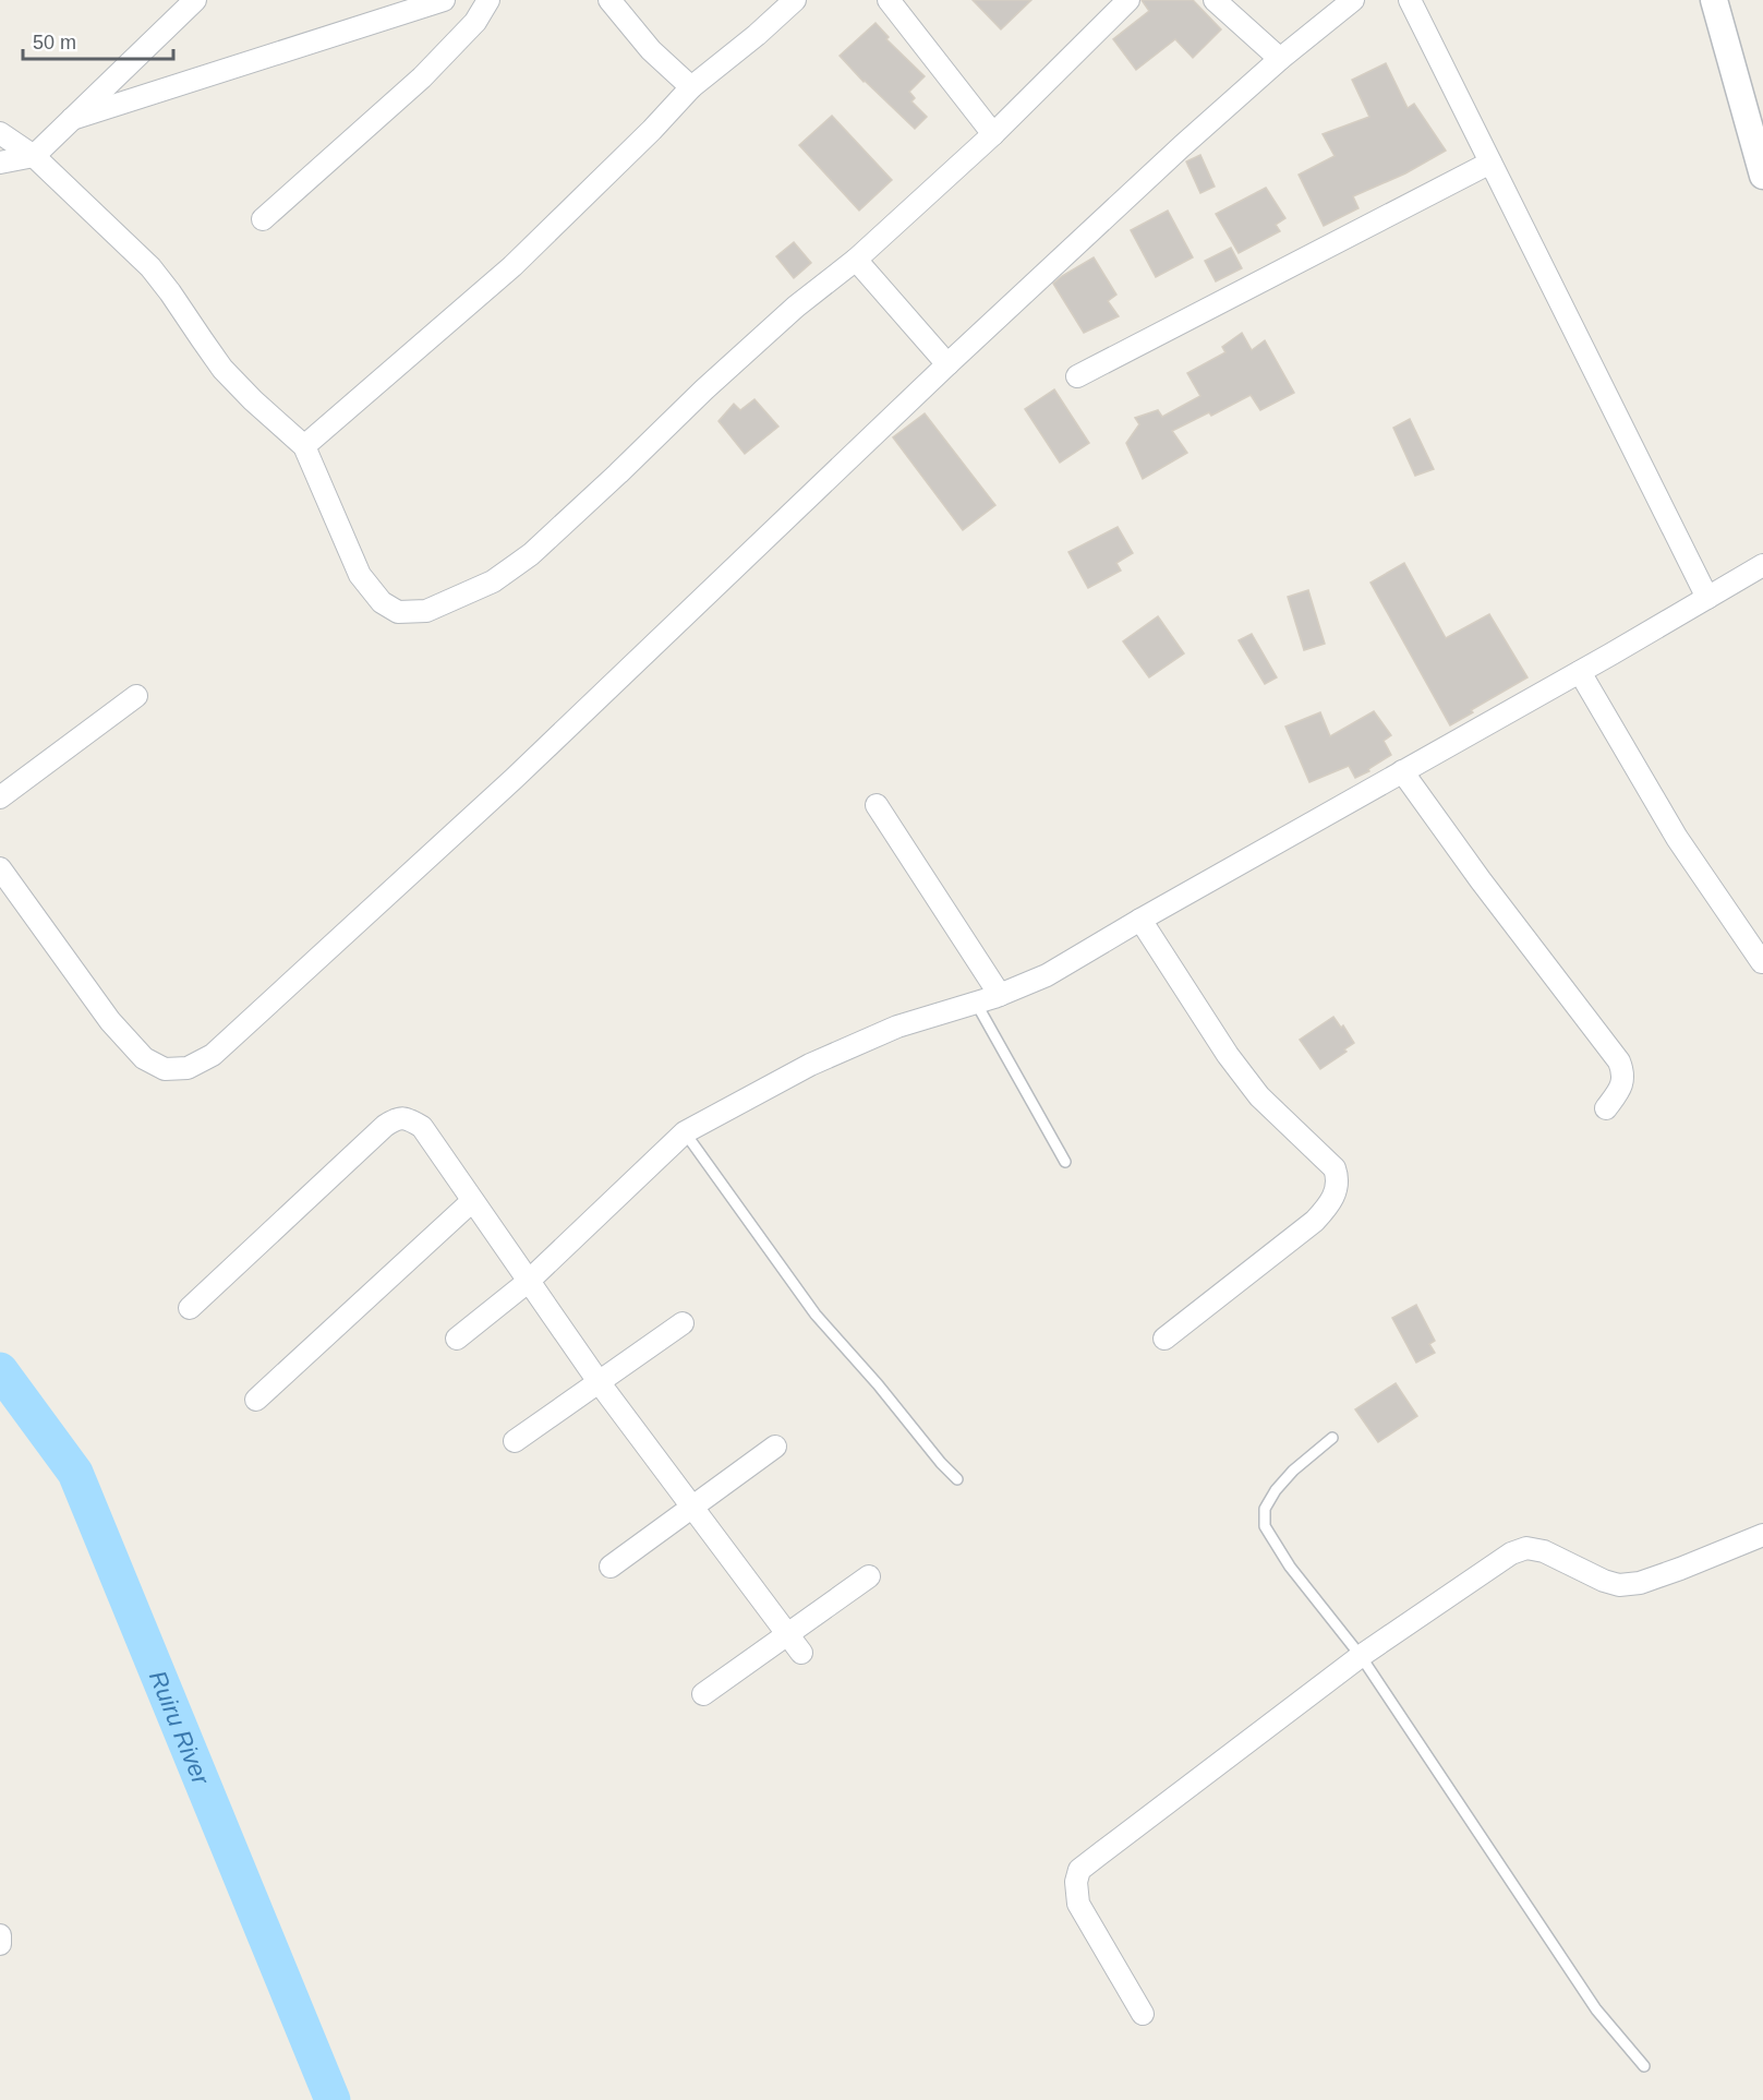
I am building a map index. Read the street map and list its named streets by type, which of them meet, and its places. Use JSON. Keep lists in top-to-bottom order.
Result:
{
  "water": ["Ruiru River"],
  "scale_bar": "50 m"
}
